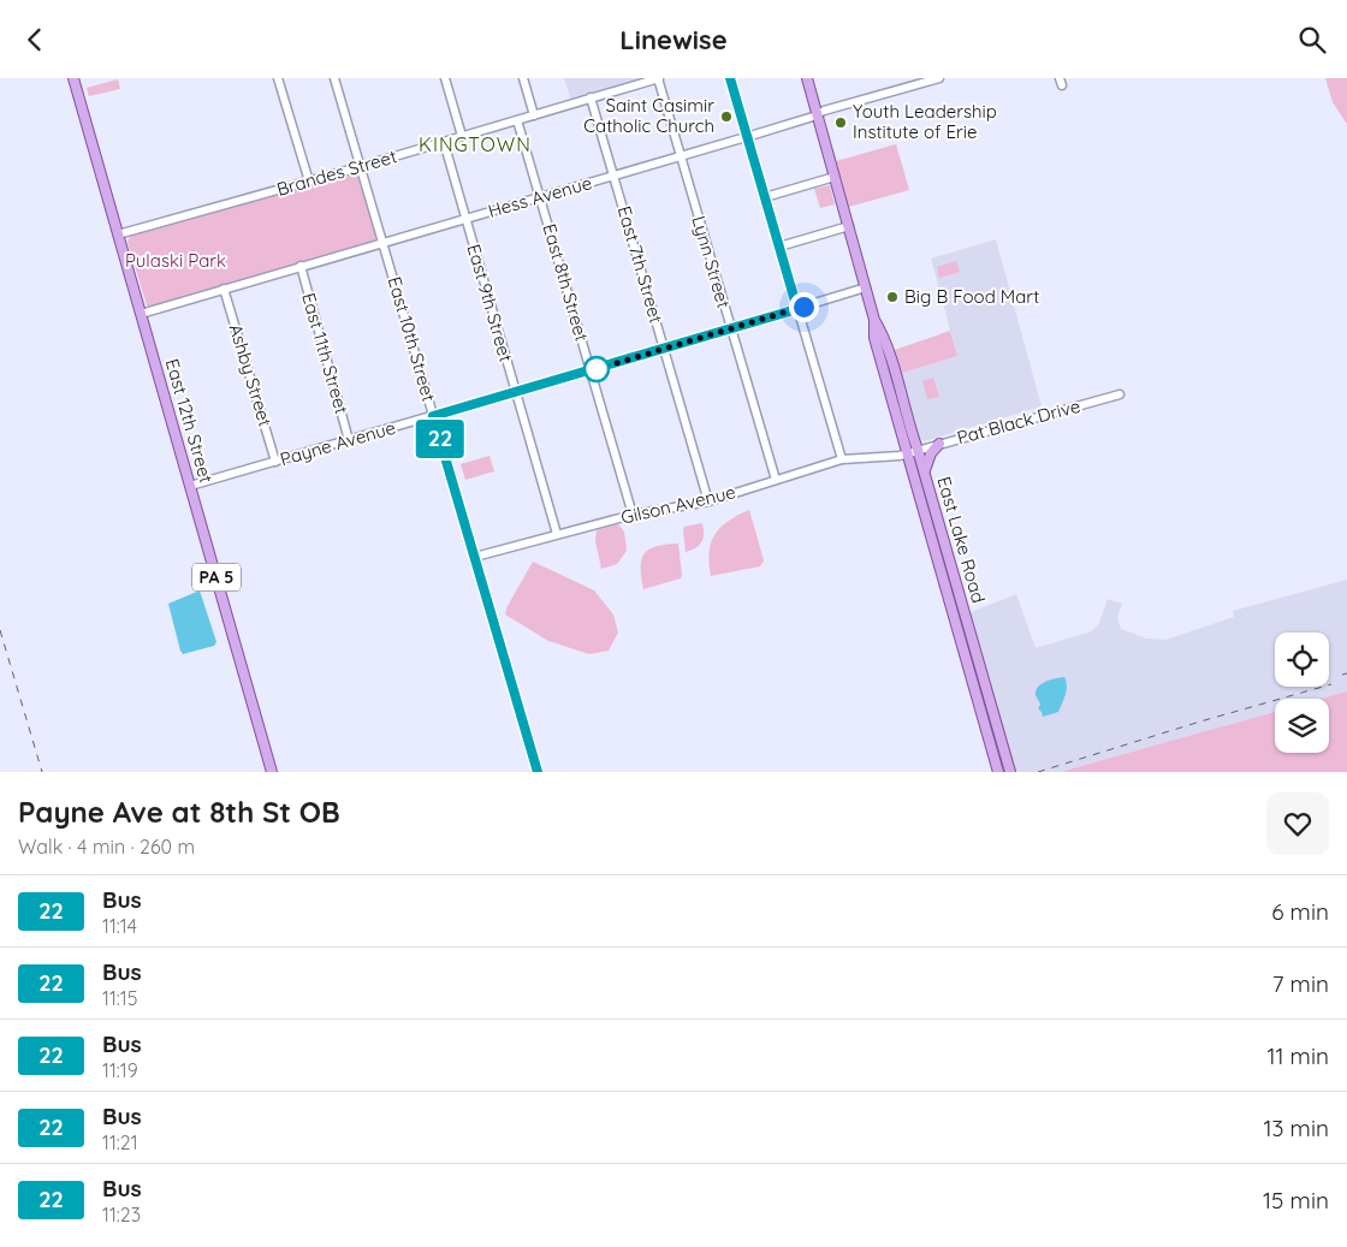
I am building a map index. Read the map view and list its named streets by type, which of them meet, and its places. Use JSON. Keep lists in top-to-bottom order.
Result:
{
  "streets": {
    "main road": ["East 12th Street", "East Lake Road", "PA 5"],
    "street": [
      "Brandes Street",
      "Hess Avenue",
      "Lynn Street",
      "East 7th Street",
      "East 8th Street",
      "East 9th Street",
      "East 10th Street",
      "East 11th Street",
      "Ashby Street",
      "Pat Black Drive",
      "Payne Avenue",
      "Gilson Avenue"
    ]
  },
  "crossings": [
    ["Brandes Street", "Lynn Street"],
    ["Brandes Street", "East 7th Street"],
    ["Brandes Street", "East 8th Street"],
    ["Brandes Street", "East 9th Street"],
    ["Brandes Street", "East 10th Street"],
    ["Brandes Street", "East 12th Street"],
    ["Hess Avenue", "Lynn Street"],
    ["Hess Avenue", "East 7th Street"],
    ["Hess Avenue", "East 8th Street"],
    ["Hess Avenue", "East 9th Street"],
    ["Hess Avenue", "East 10th Street"],
    ["Hess Avenue", "East 11th Street"],
    ["Hess Avenue", "Ashby Street"],
    ["Hess Avenue", "East 12th Street"],
    ["Hess Avenue", "East Lake Road"],
    ["Lynn Street", "Payne Avenue"],
    ["Lynn Street", "Gilson Avenue"],
    ["East 7th Street", "Payne Avenue"],
    ["East 7th Street", "Gilson Avenue"],
    ["East 8th Street", "Payne Avenue"],
    ["East 8th Street", "Gilson Avenue"],
    ["East 9th Street", "Payne Avenue"],
    ["East 9th Street", "Gilson Avenue"],
    ["East 10th Street", "Payne Avenue"],
    ["East 10th Street", "Gilson Avenue"],
    ["East 11th Street", "Payne Avenue"],
    ["Ashby Street", "Payne Avenue"],
    ["East 12th Street", "Payne Avenue"],
    ["Pat Black Drive", "Gilson Avenue"],
    ["Pat Black Drive", "East Lake Road"],
    ["Payne Avenue", "East Lake Road"],
    ["Gilson Avenue", "East Lake Road"]
  ],
  "districts": ["KINGTOWN"],
  "parks": ["Pulaski Park"],
  "places": ["Saint Casimir Catholic Church", "Youth Leadership Institute of Erie", "Big B Food Mart"],
  "lines": ["bus line 22"],
  "page": {
    "header": "Linewise",
    "on_map": "22",
    "heading": ["Payne Ave at 8th St OB", "Walk · 4 min · 260 m"],
    "list": [
      {
        "mark": "22",
        "name": "Bus",
        "note": "11:14",
        "value": "6 min"
      },
      {
        "mark": "22",
        "name": "Bus",
        "note": "11:15",
        "value": "7 min"
      },
      {
        "mark": "22",
        "name": "Bus",
        "note": "11:19",
        "value": "11 min"
      },
      {
        "mark": "22",
        "name": "Bus",
        "note": "11:21",
        "value": "13 min"
      },
      {
        "mark": "22",
        "name": "Bus",
        "note": "11:23",
        "value": "15 min"
      }
    ]
  }
}
